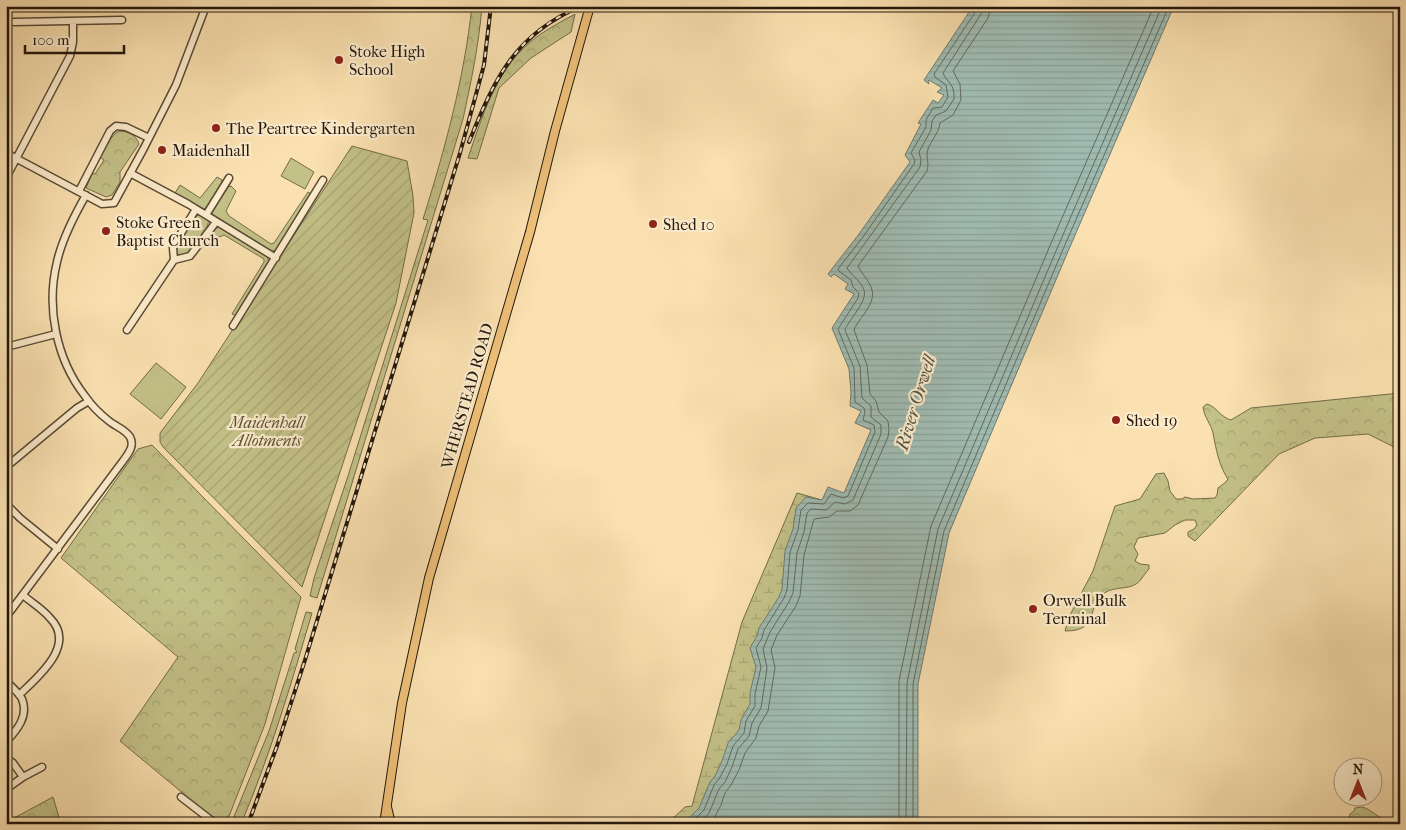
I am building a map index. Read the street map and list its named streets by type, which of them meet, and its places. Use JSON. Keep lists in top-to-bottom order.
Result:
{
  "streets": {
    "main road": ["WHERSTEAD ROAD"]
  },
  "water": ["River Orwell"],
  "parks": ["Maidenhall Allotments"],
  "places": [
    "Stoke High School",
    "The Peartree Kindergarten",
    "Maidenhall",
    "Shed 10",
    "Stoke Green Baptist Church",
    "Shed 19",
    "Orwell Bulk Terminal"
  ],
  "scale_bar": "100 m",
  "north": "top"
}
